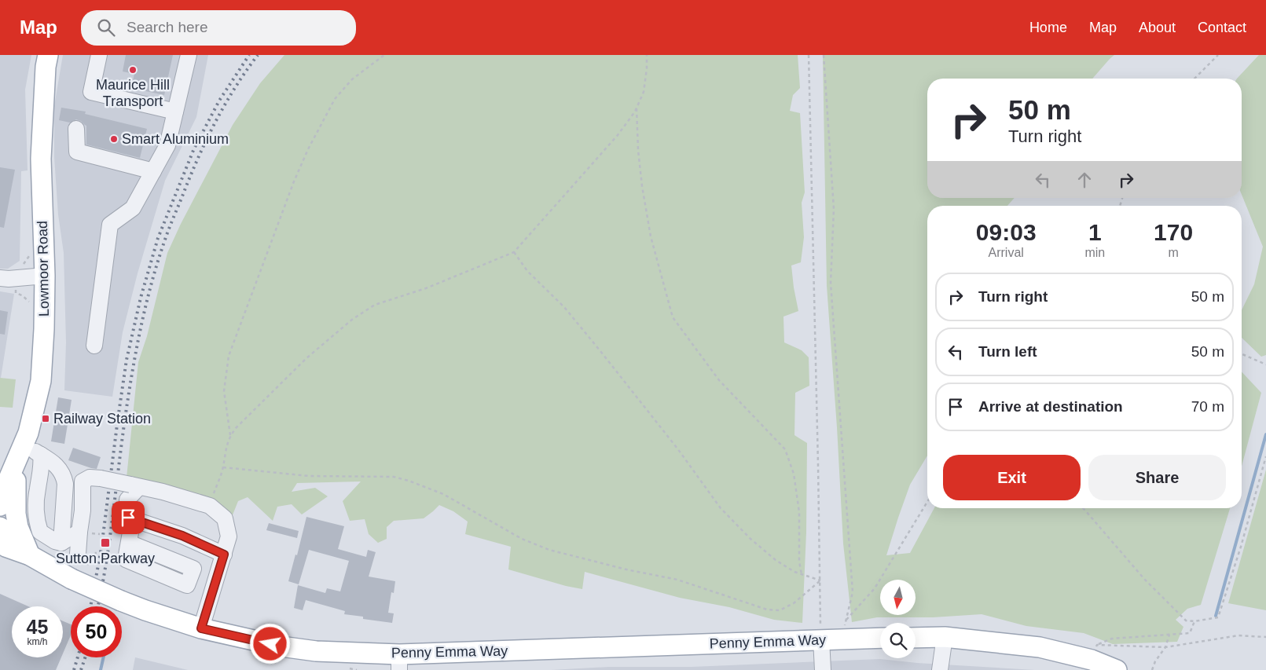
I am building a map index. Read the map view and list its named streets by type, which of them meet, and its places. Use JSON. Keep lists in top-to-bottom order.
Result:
{
  "streets": {
    "main road": ["Lowmoor Road", "Penny Emma Way"]
  },
  "places": {
    "other": ["Maurice Hill Transport", "Smart Aluminium"],
    "transit": ["Railway Station", "Sutton Parkway"]
  },
  "north": "bottom",
  "page": {
    "header": "Map",
    "search": "Search here",
    "nav": [
      "Home",
      "Map",
      "About",
      "Contact"
    ],
    "turn": ["50 m", "Turn right"],
    "eta": [
      "09:03",
      "Arrival",
      "1",
      "min",
      "170",
      "m"
    ],
    "list": [
      {
        "name": "Turn right",
        "value": "50 m"
      },
      {
        "name": "Turn left",
        "value": "50 m"
      },
      {
        "name": "Arrive at destination",
        "value": "70 m"
      }
    ],
    "buttons": ["Exit", "Share"],
    "speed": "45 km/h",
    "limit": "50"
  }
}
